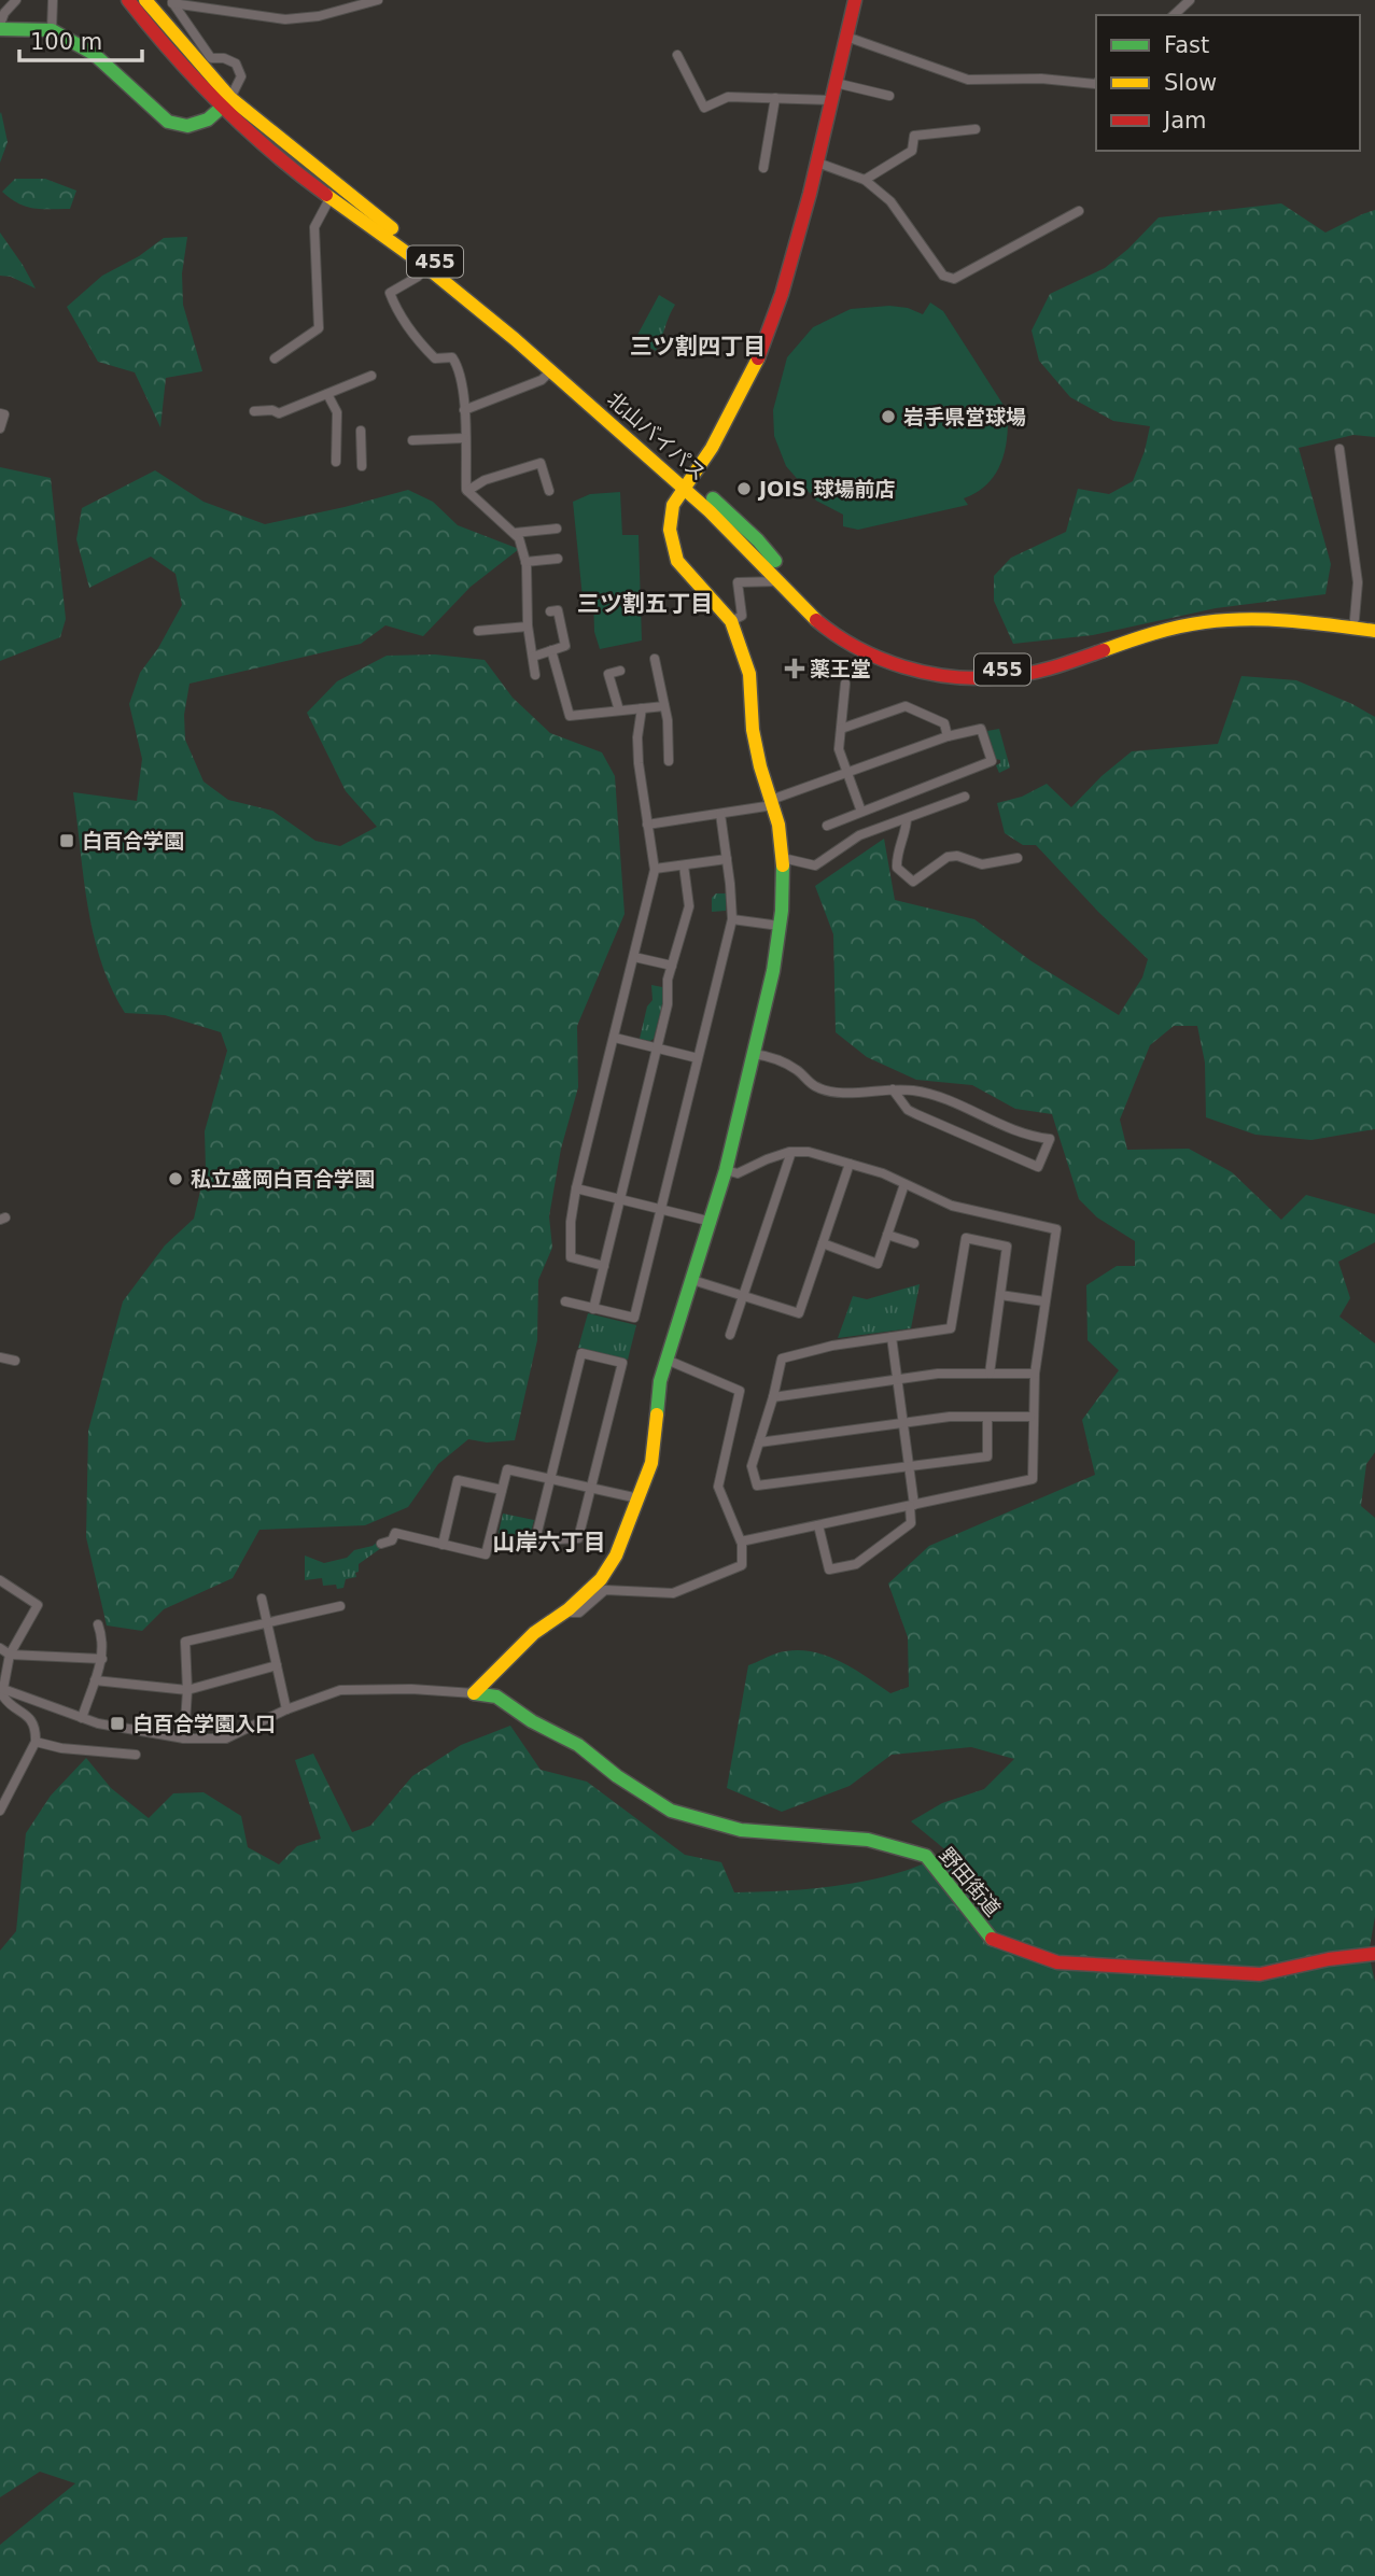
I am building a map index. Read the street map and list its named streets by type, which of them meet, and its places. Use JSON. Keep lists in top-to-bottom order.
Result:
{
  "streets": {
    "main road": ["455", "北山バイパス", "野田街道"]
  },
  "districts": ["三ツ割四丁目", "三ツ割五丁目", "山岸六丁目"],
  "places": {
    "other": ["岩手県営球場", "JOIS 球場前店", "私立盛岡白百合学園"],
    "health": ["薬王堂"],
    "transit": ["白百合学園", "白百合学園入口"]
  },
  "legend": ["Fast", "Slow", "Jam"],
  "scale_bar": "100 m"
}
